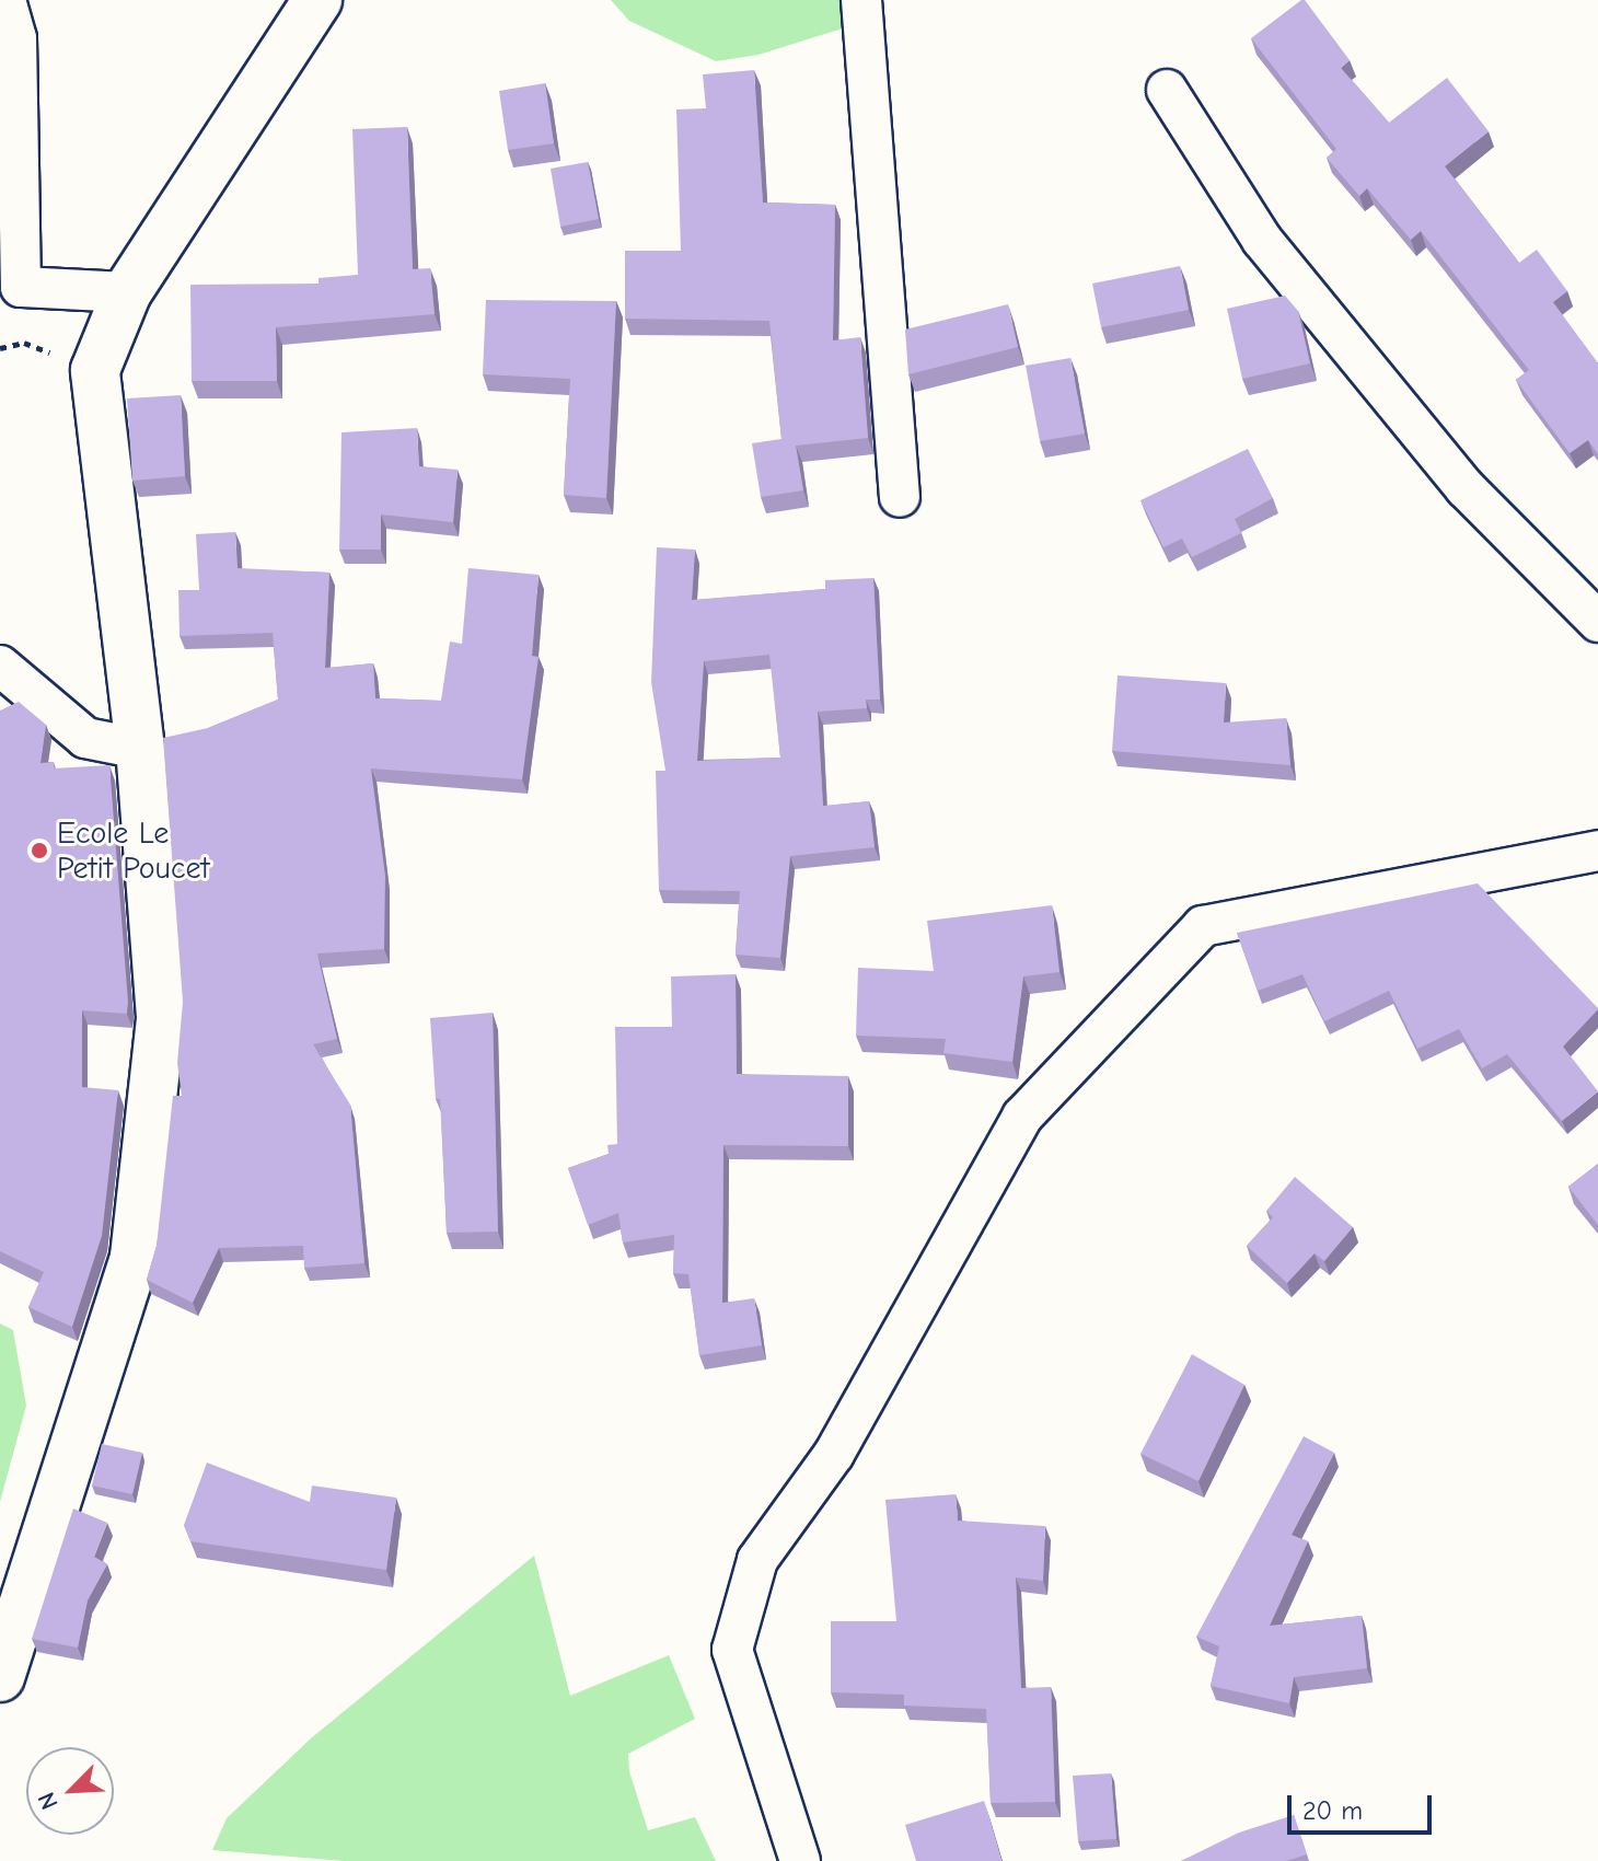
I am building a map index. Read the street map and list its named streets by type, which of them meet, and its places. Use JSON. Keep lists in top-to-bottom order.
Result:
{
  "places": ["Ecole Le Petit Poucet"],
  "scale_bar": "20 m",
  "north": "bottom left"
}
